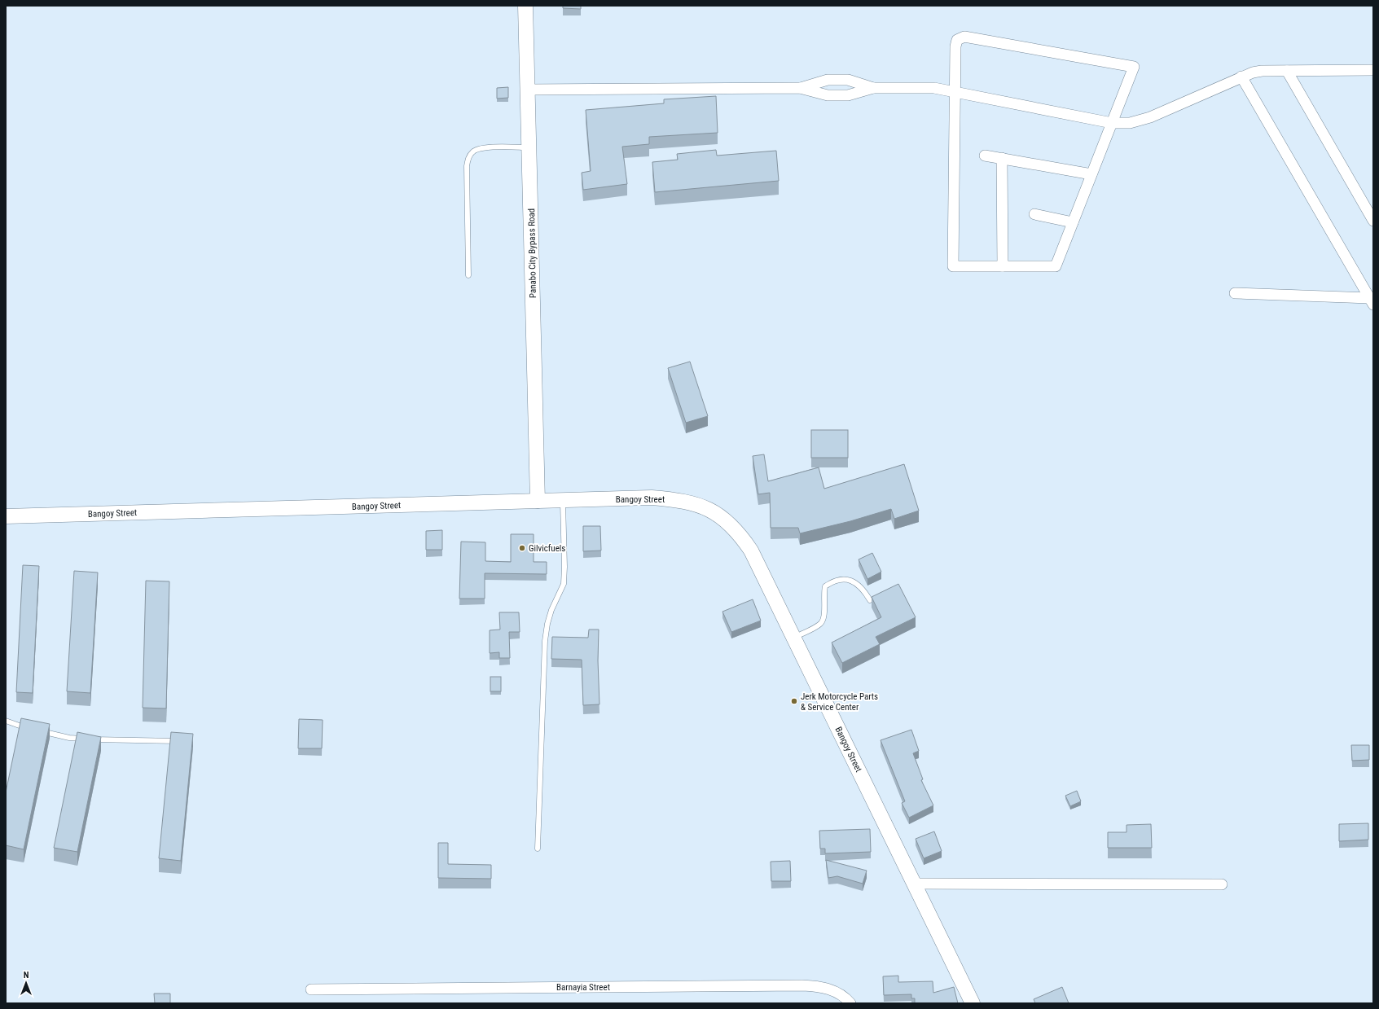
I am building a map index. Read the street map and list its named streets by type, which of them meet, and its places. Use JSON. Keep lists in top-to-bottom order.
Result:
{
  "streets": {
    "main road": ["Panabo City Bypass Road", "Bangoy Street"],
    "street": ["Barnayia Street"]
  },
  "crossings": [
    ["Panabo City Bypass Road", "Bangoy Street"]
  ],
  "places": ["Gilvicfuels", "Jerk Motorcycle Parts & Service Center"],
  "north": "top"
}
